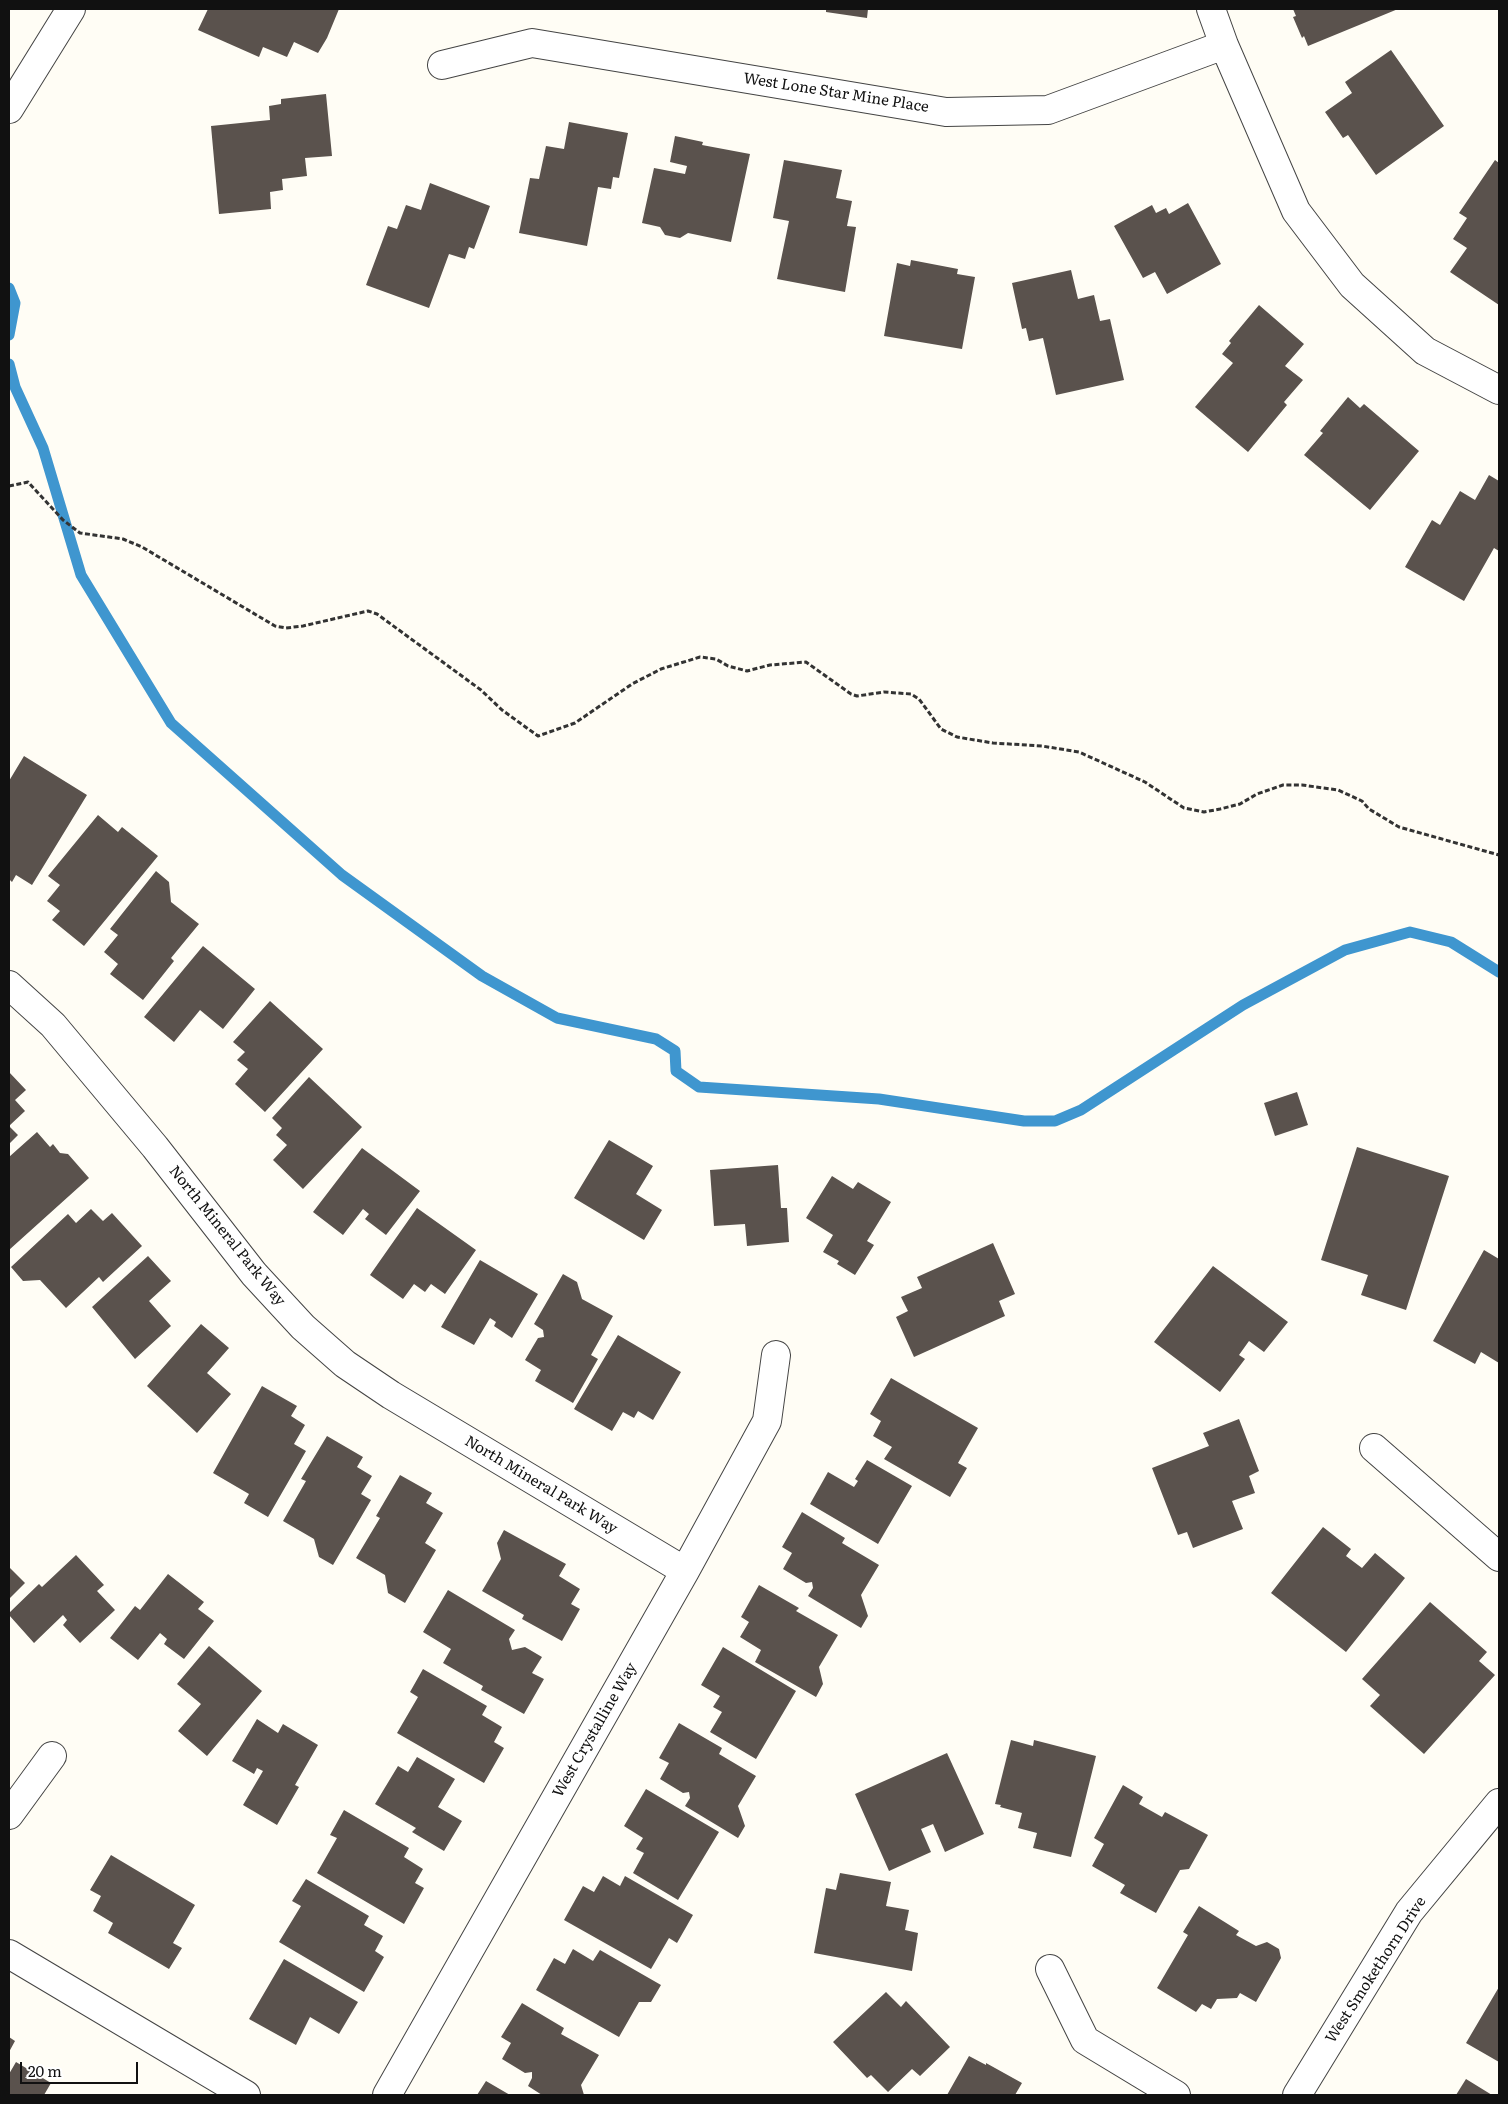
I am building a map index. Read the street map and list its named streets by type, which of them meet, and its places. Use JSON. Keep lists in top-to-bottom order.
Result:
{
  "streets": {
    "street": [
      "West Lone Star Mine Place",
      "North Mineral Park Way",
      "West Crystalline Way",
      "West Smokethorn Drive"
    ]
  },
  "crossings": [
    ["North Mineral Park Way", "West Crystalline Way"]
  ],
  "scale_bar": "20 m"
}
